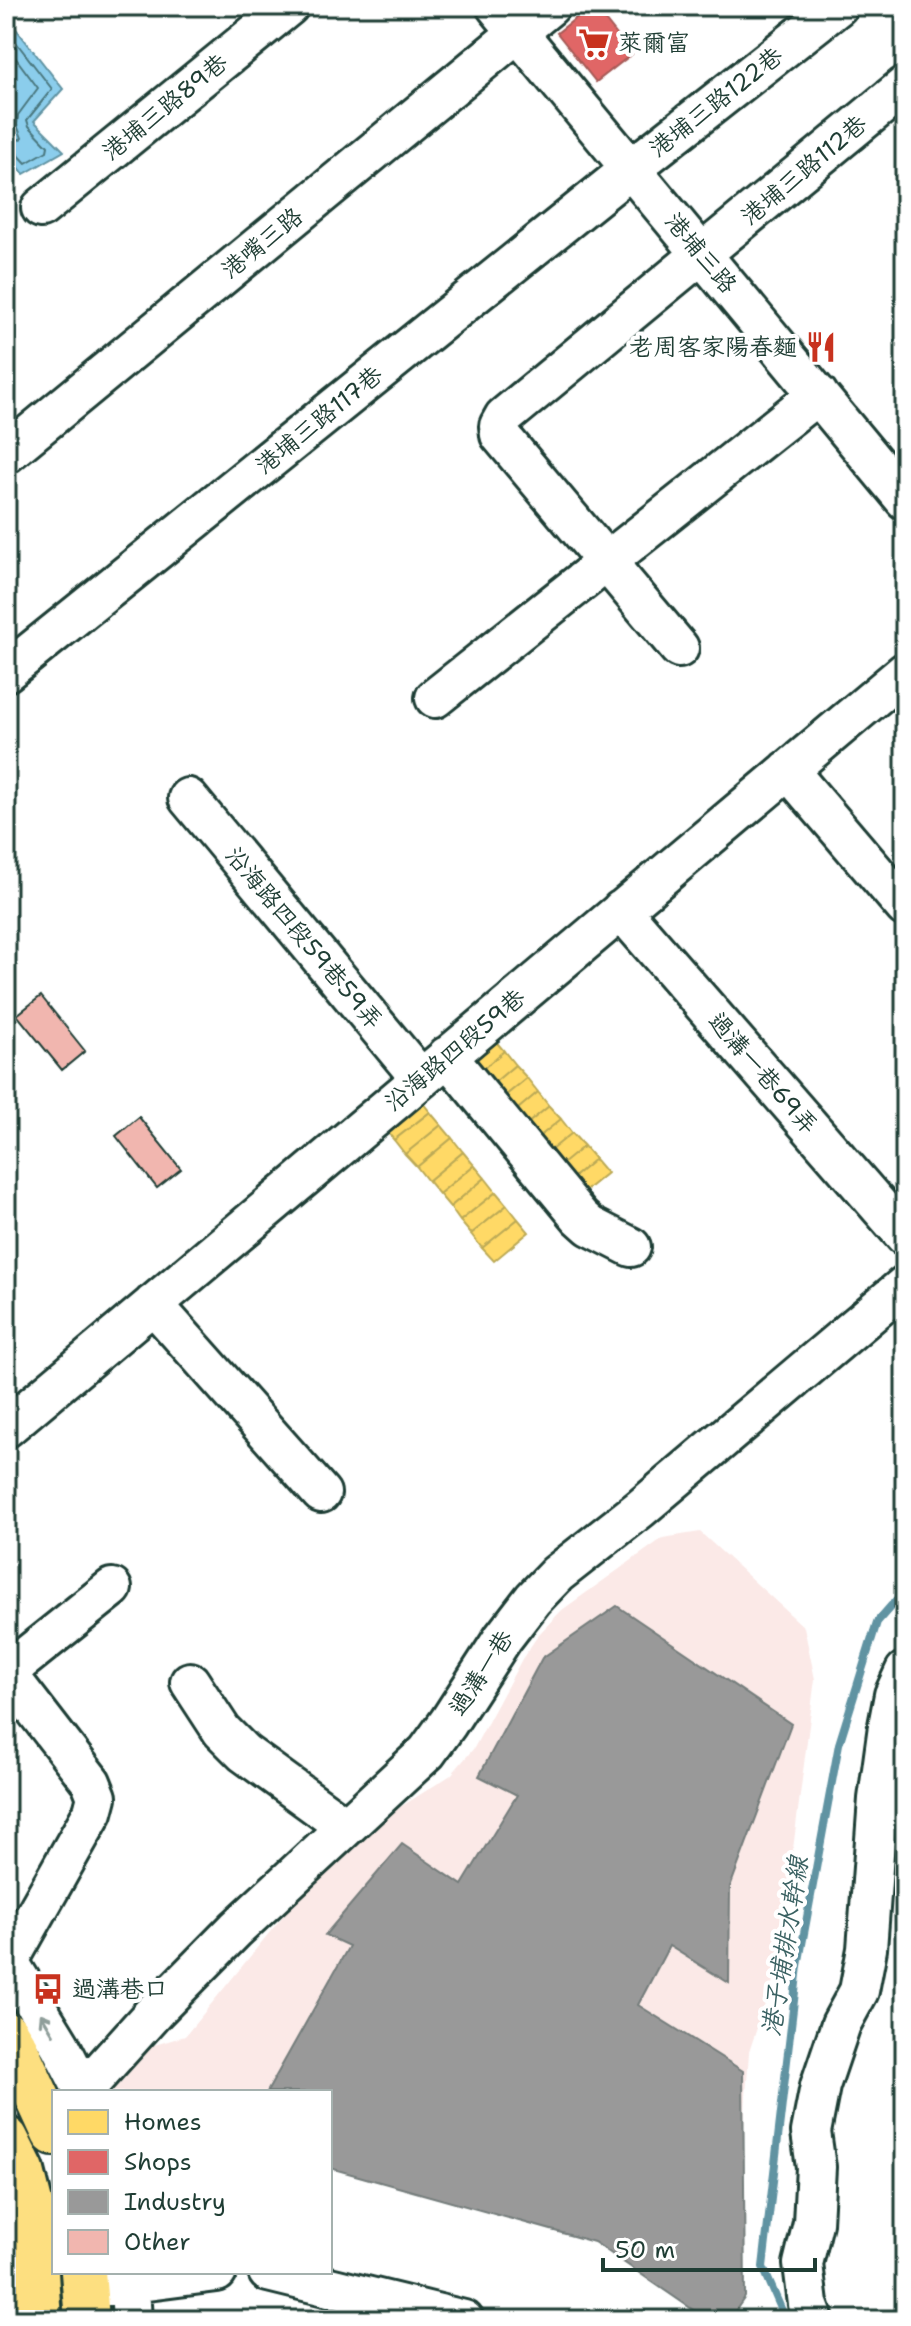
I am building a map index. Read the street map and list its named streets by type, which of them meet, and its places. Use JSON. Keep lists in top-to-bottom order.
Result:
{
  "streets": {
    "street": [
      "港埔三路122巷",
      "港埔三路89巷",
      "港埔三路112巷",
      "港嘴三路",
      "港埔三路",
      "港埔三路117巷",
      "沿海路四段59巷59弄",
      "沿海路四段59巷",
      "過溝一巷69弄",
      "過溝一巷"
    ]
  },
  "crossings": [
    ["港埔三路122巷", "港埔三路"],
    ["港埔三路122巷", "港埔三路117巷"],
    ["港埔三路112巷", "港埔三路"],
    ["港嘴三路", "港埔三路"],
    ["港埔三路", "港埔三路117巷"],
    ["沿海路四段59巷59弄", "沿海路四段59巷"],
    ["沿海路四段59巷", "過溝一巷69弄"]
  ],
  "water": ["港子埔排水幹線"],
  "places": {
    "supermarket": ["萊爾富"],
    "restaurant": ["老周客家陽春麵"],
    "bus stop": ["過溝巷口"]
  },
  "legend": [
    "Homes",
    "Shops",
    "Industry",
    "Other"
  ],
  "scale_bar": "50 m"
}
